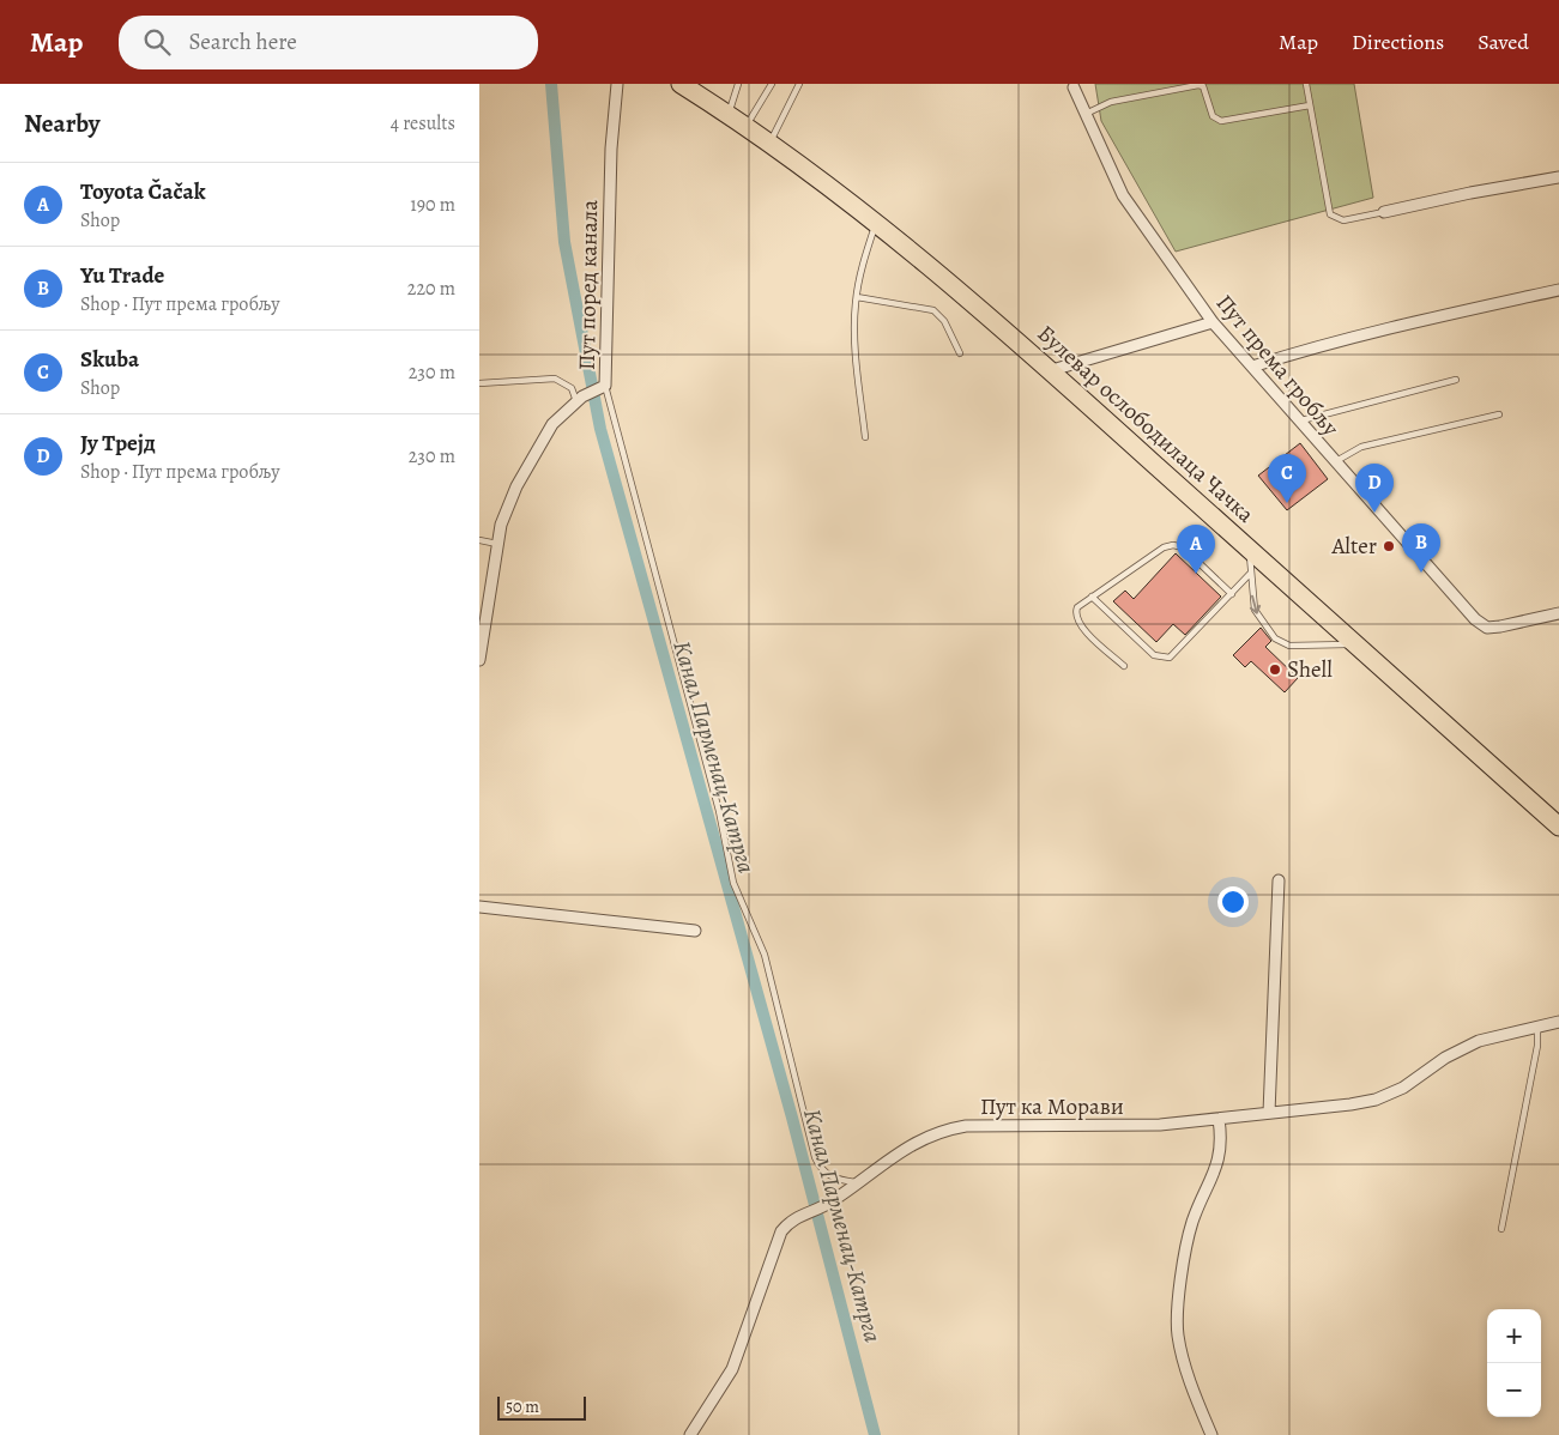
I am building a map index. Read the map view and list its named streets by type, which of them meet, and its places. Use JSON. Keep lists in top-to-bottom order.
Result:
{
  "streets": {
    "main road": ["Булевар ослободилаца Чачка"],
    "street": ["Пут поред канала", "Пут према гробљу", "Пут ка Морави"]
  },
  "water": ["Канал Парменац-Катрга"],
  "places": ["Alter", "Shell"],
  "scale_bar": "50 m",
  "page": {
    "header": "Map",
    "search": "Search here",
    "nav": ["Map", "Directions", "Saved"],
    "heading": ["Nearby", "4 results"],
    "list": [
      {
        "mark": "A",
        "name": "Toyota Čačak",
        "note": "Shop",
        "value": "190 m"
      },
      {
        "mark": "B",
        "name": "Yu Trade",
        "note": "Shop · Пут према гробљу",
        "value": "220 m"
      },
      {
        "mark": "C",
        "name": "Skuba",
        "note": "Shop",
        "value": "230 m"
      },
      {
        "mark": "D",
        "name": "Ју Трејд",
        "note": "Shop · Пут према гробљу",
        "value": "230 m"
      }
    ],
    "pins": [
      "C",
      "D",
      "B",
      "A"
    ],
    "map_buttons": ["+", "−"],
    "scale": "50 m"
  }
}
